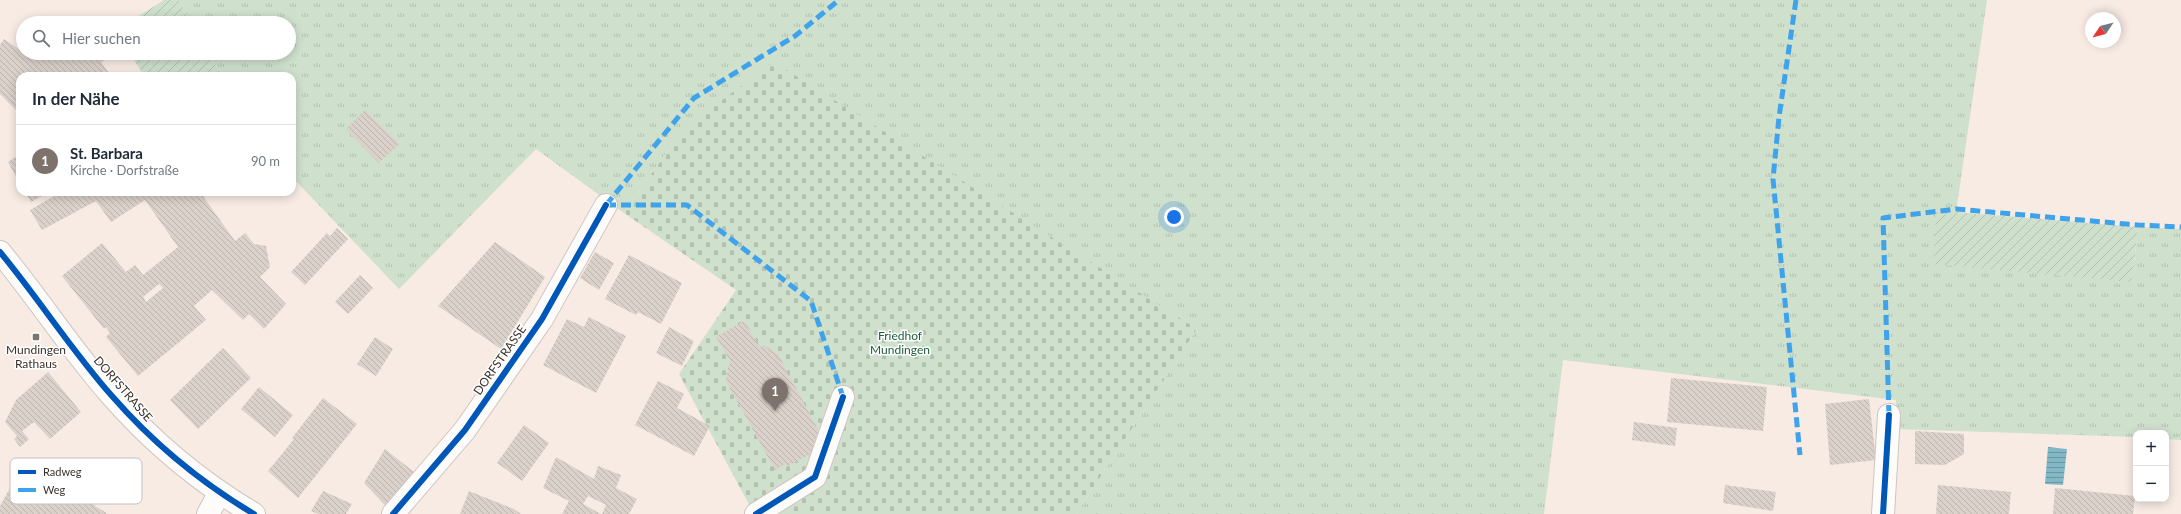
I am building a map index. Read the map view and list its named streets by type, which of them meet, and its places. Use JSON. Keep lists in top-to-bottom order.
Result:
{
  "streets": {
    "street": ["DORFSTRASSE"]
  },
  "parks": ["Friedhof Mundingen"],
  "places": {
    "transit": ["Mundingen Rathaus"]
  },
  "legend": ["Radweg", "Weg"],
  "north": "bottom left",
  "page": {
    "search": "Hier suchen",
    "heading": "In der Nähe",
    "list": [
      {
        "mark": "1",
        "name": "St. Barbara",
        "note": "Kirche · Dorfstraße",
        "value": "90 m"
      }
    ],
    "pins": "1",
    "map_buttons": ["+", "−"]
  }
}
